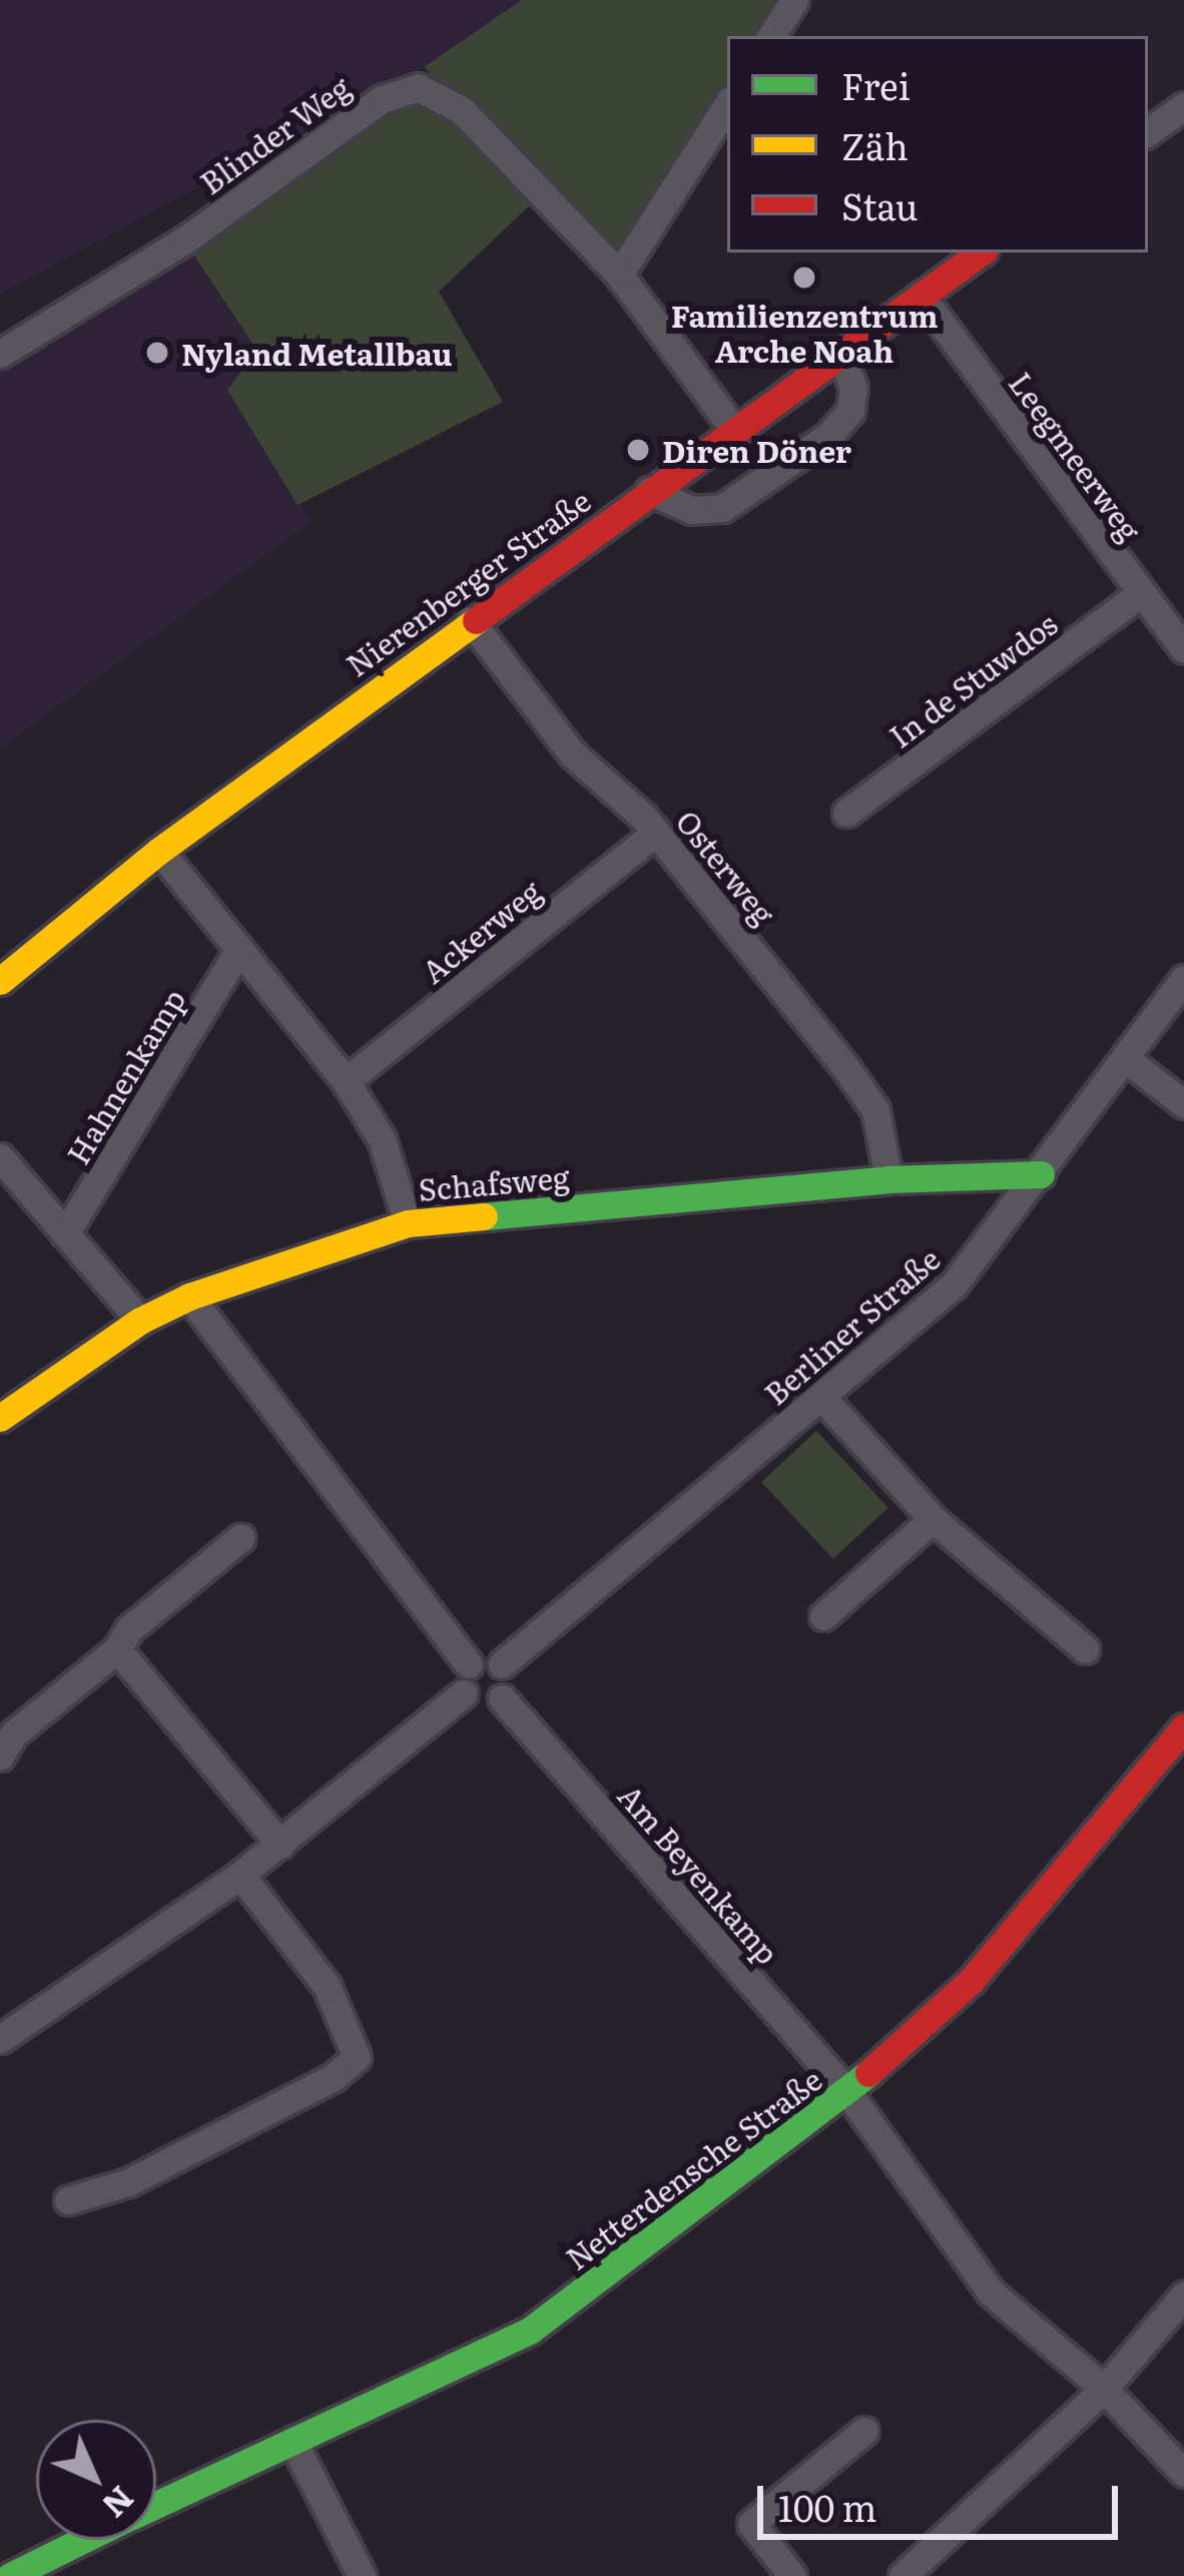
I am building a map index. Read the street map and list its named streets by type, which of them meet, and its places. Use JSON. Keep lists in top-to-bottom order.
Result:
{
  "streets": {
    "street": [
      "Blinder Weg",
      "Leegmeerweg",
      "Nierenberger Straße",
      "In de Stuwdos",
      "Osterweg",
      "Ackerweg",
      "Hahnenkamp",
      "Schafsweg",
      "Berliner Straße",
      "Am Beyenkamp",
      "Netterdensche Straße"
    ]
  },
  "crossings": [
    ["Blinder Weg", "Nierenberger Straße"],
    ["Leegmeerweg", "Nierenberger Straße"],
    ["Leegmeerweg", "In de Stuwdos"],
    ["Nierenberger Straße", "Osterweg"],
    ["Osterweg", "Ackerweg"],
    ["Osterweg", "Schafsweg"],
    ["Schafsweg", "Berliner Straße"],
    ["Berliner Straße", "Am Beyenkamp"],
    ["Am Beyenkamp", "Netterdensche Straße"]
  ],
  "places": ["Familienzentrum Arche Noah", "Nyland Metallbau", "Diren Döner"],
  "legend": ["Frei", "Zäh", "Stau"],
  "scale_bar": "100 m",
  "north": "bottom right"
}
